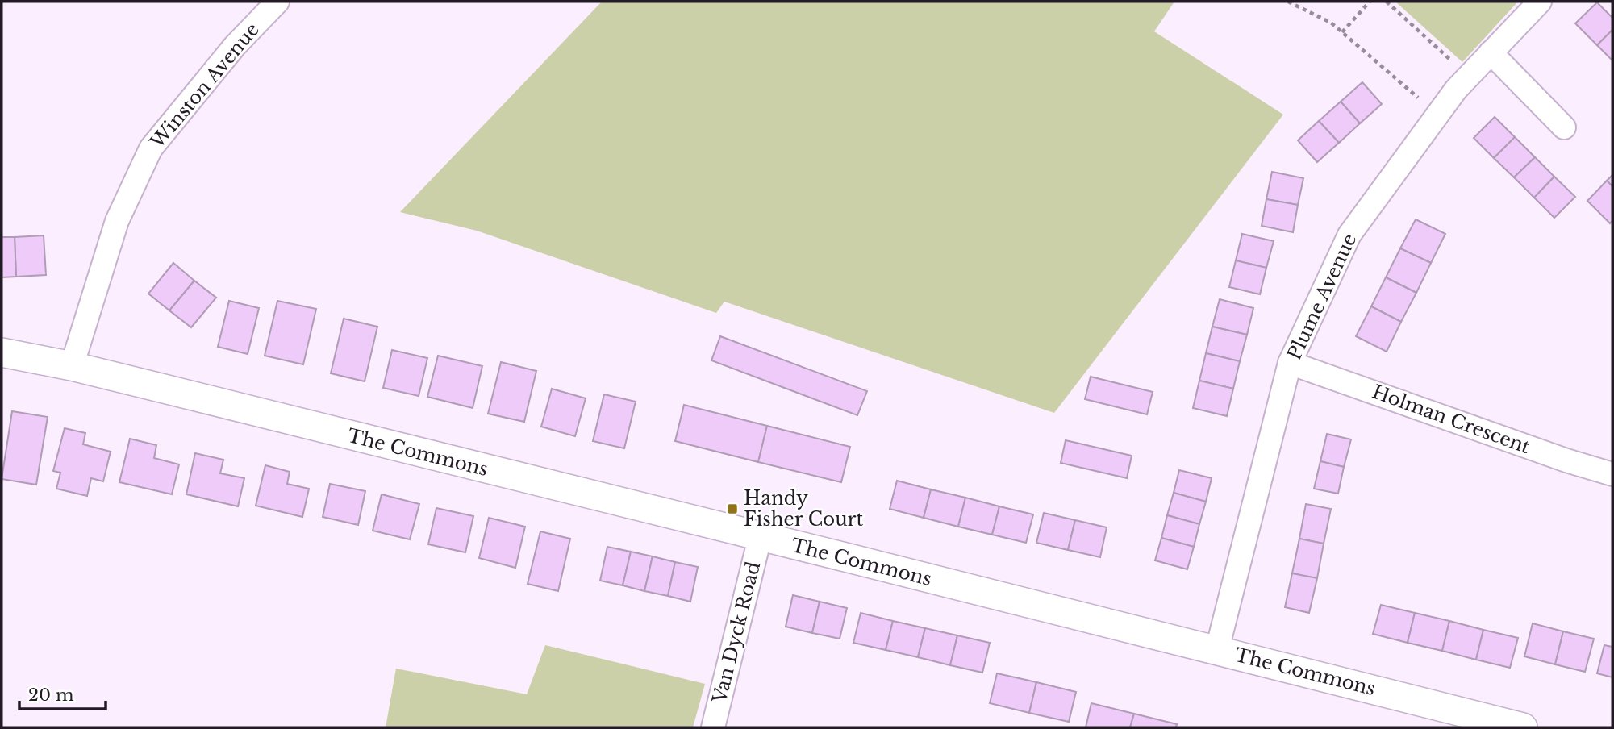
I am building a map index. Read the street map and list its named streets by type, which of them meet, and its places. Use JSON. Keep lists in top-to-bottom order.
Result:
{
  "streets": {
    "street": [
      "Winston Avenue",
      "Plume Avenue",
      "Holman Crescent",
      "The Commons",
      "Van Dyck Road"
    ]
  },
  "crossings": [
    ["Winston Avenue", "The Commons"],
    ["Plume Avenue", "Holman Crescent"],
    ["Plume Avenue", "The Commons"],
    ["The Commons", "Van Dyck Road"]
  ],
  "places": {
    "transit": ["Handy Fisher Court"]
  },
  "scale_bar": "20 m"
}
